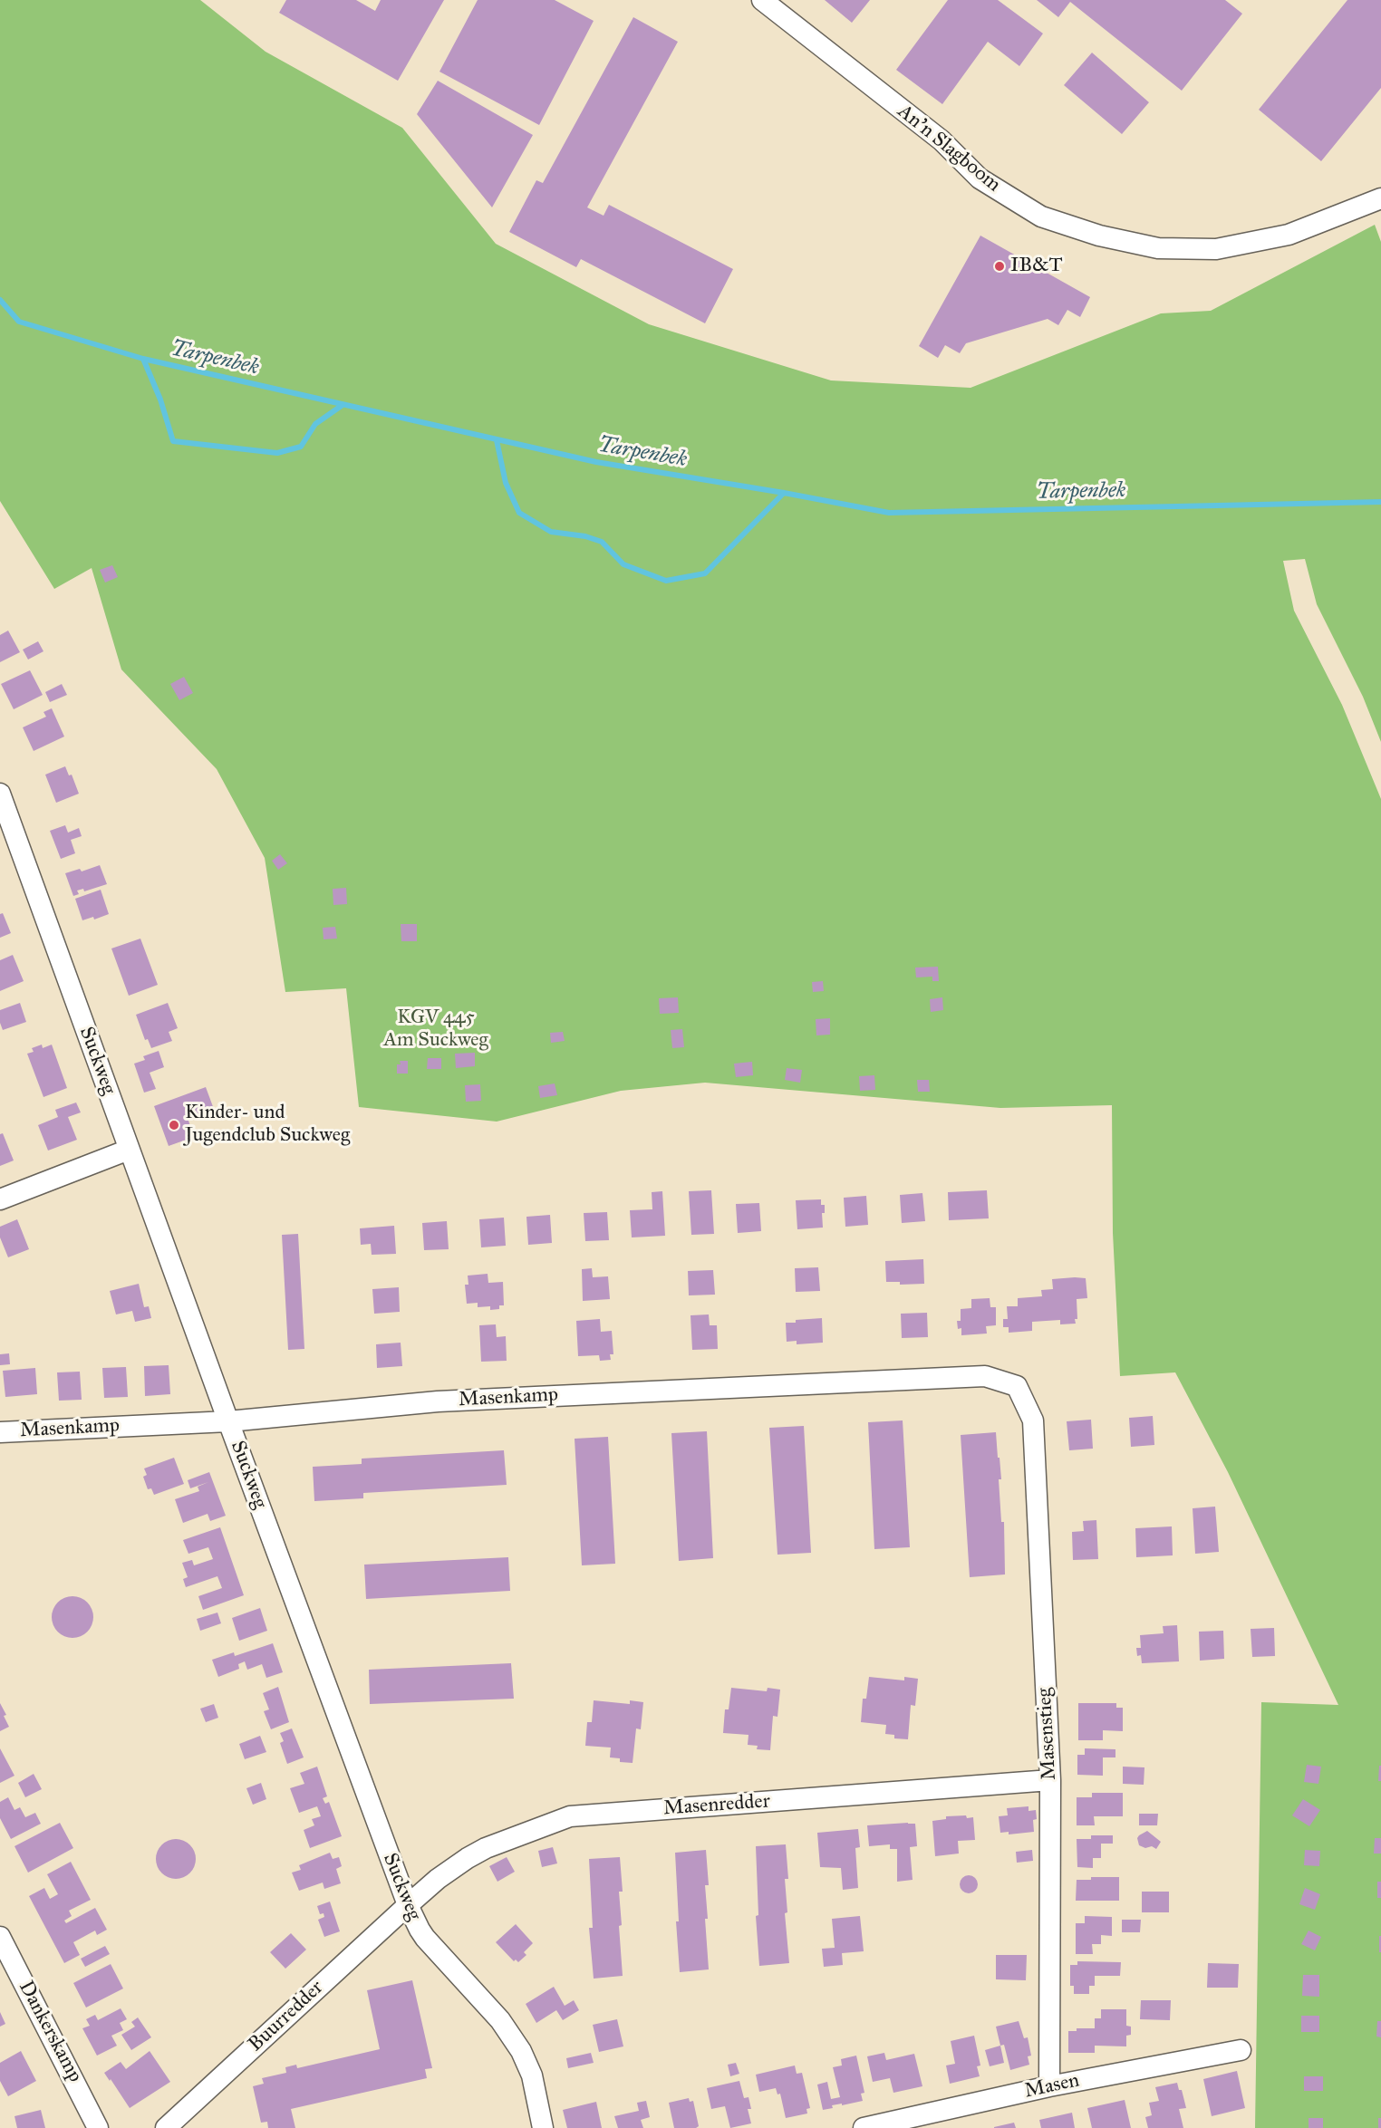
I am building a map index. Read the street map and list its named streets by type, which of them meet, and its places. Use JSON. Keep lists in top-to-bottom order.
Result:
{
  "streets": {
    "street": [
      "An'n Slagboom",
      "Suckweg",
      "Masenkamp",
      "Masenstieg",
      "Masenredder",
      "Buurredder",
      "Dankerskamp",
      "Masen"
    ]
  },
  "crossings": [
    ["Suckweg", "Masenkamp"],
    ["Suckweg", "Masenredder"],
    ["Suckweg", "Buurredder"],
    ["Masenkamp", "Masenstieg"],
    ["Masenstieg", "Masenredder"],
    ["Masenstieg", "Masen"],
    ["Masenredder", "Buurredder"]
  ],
  "water": ["Tarpenbek"],
  "parks": ["KGV 445 Am Suckweg"],
  "places": ["IB&T", "Kinder- und Jugendclub Suckweg"]
}
